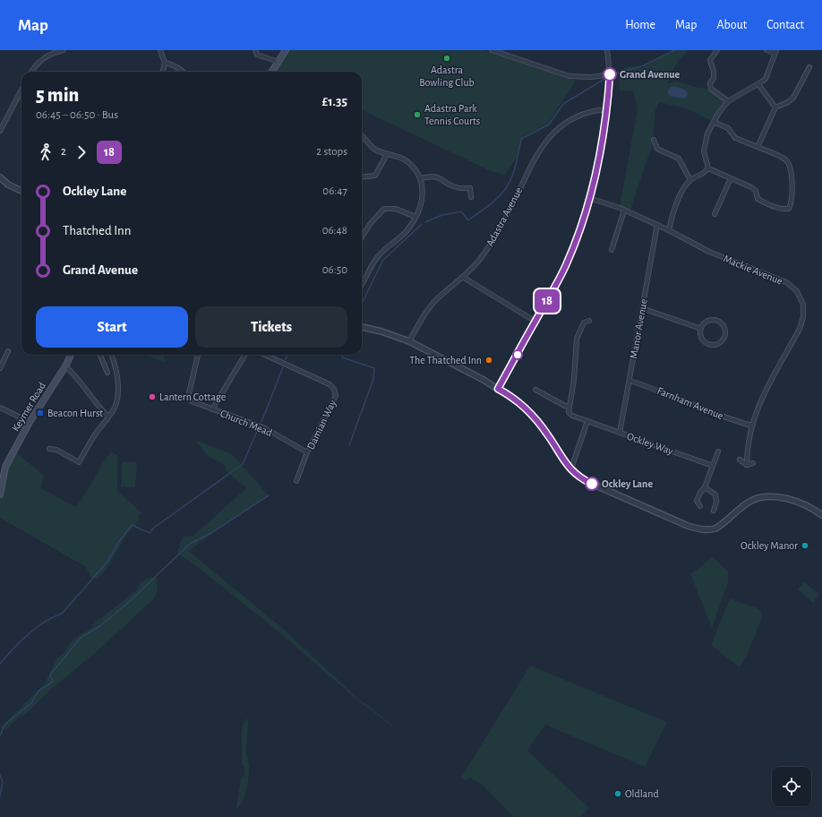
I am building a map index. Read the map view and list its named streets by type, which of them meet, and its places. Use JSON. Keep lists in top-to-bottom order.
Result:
{
  "streets": {
    "main road": ["Keymer Road"],
    "street": [
      "Adastra Avenue",
      "Mackie Avenue",
      "Manor Avenue",
      "Farnham Avenue",
      "Church Mead",
      "Damian Way",
      "Ockley Way"
    ]
  },
  "crossings": [
    ["Mackie Avenue", "Manor Avenue"],
    ["Mackie Avenue", "Farnham Avenue"],
    ["Manor Avenue", "Farnham Avenue"],
    ["Manor Avenue", "Ockley Way"],
    ["Church Mead", "Damian Way"]
  ],
  "places": {
    "other": [
      "Adastra Bowling Club",
      "Grand Avenue",
      "Adastra Park Tennis Courts",
      "The Thatched Inn",
      "Lantern Cottage",
      "Ockley Lane",
      "Ockley Manor",
      "Oldland"
    ],
    "transit": ["Beacon Hurst"]
  },
  "lines": ["bus line 18"],
  "page": {
    "header": "Map",
    "nav": [
      "Home",
      "Map",
      "About",
      "Contact"
    ],
    "on_map": "18",
    "heading": ["5 min", "06:45 – 06:50 · Bus", "£1.35"],
    "legs": ["2", "18", "2 stops"],
    "list": [
      {
        "name": "Ockley Lane",
        "value": "06:47"
      },
      {
        "name": "Thatched Inn",
        "value": "06:48"
      },
      {
        "name": "Grand Avenue",
        "value": "06:50"
      }
    ],
    "buttons": ["Start", "Tickets"]
  }
}
